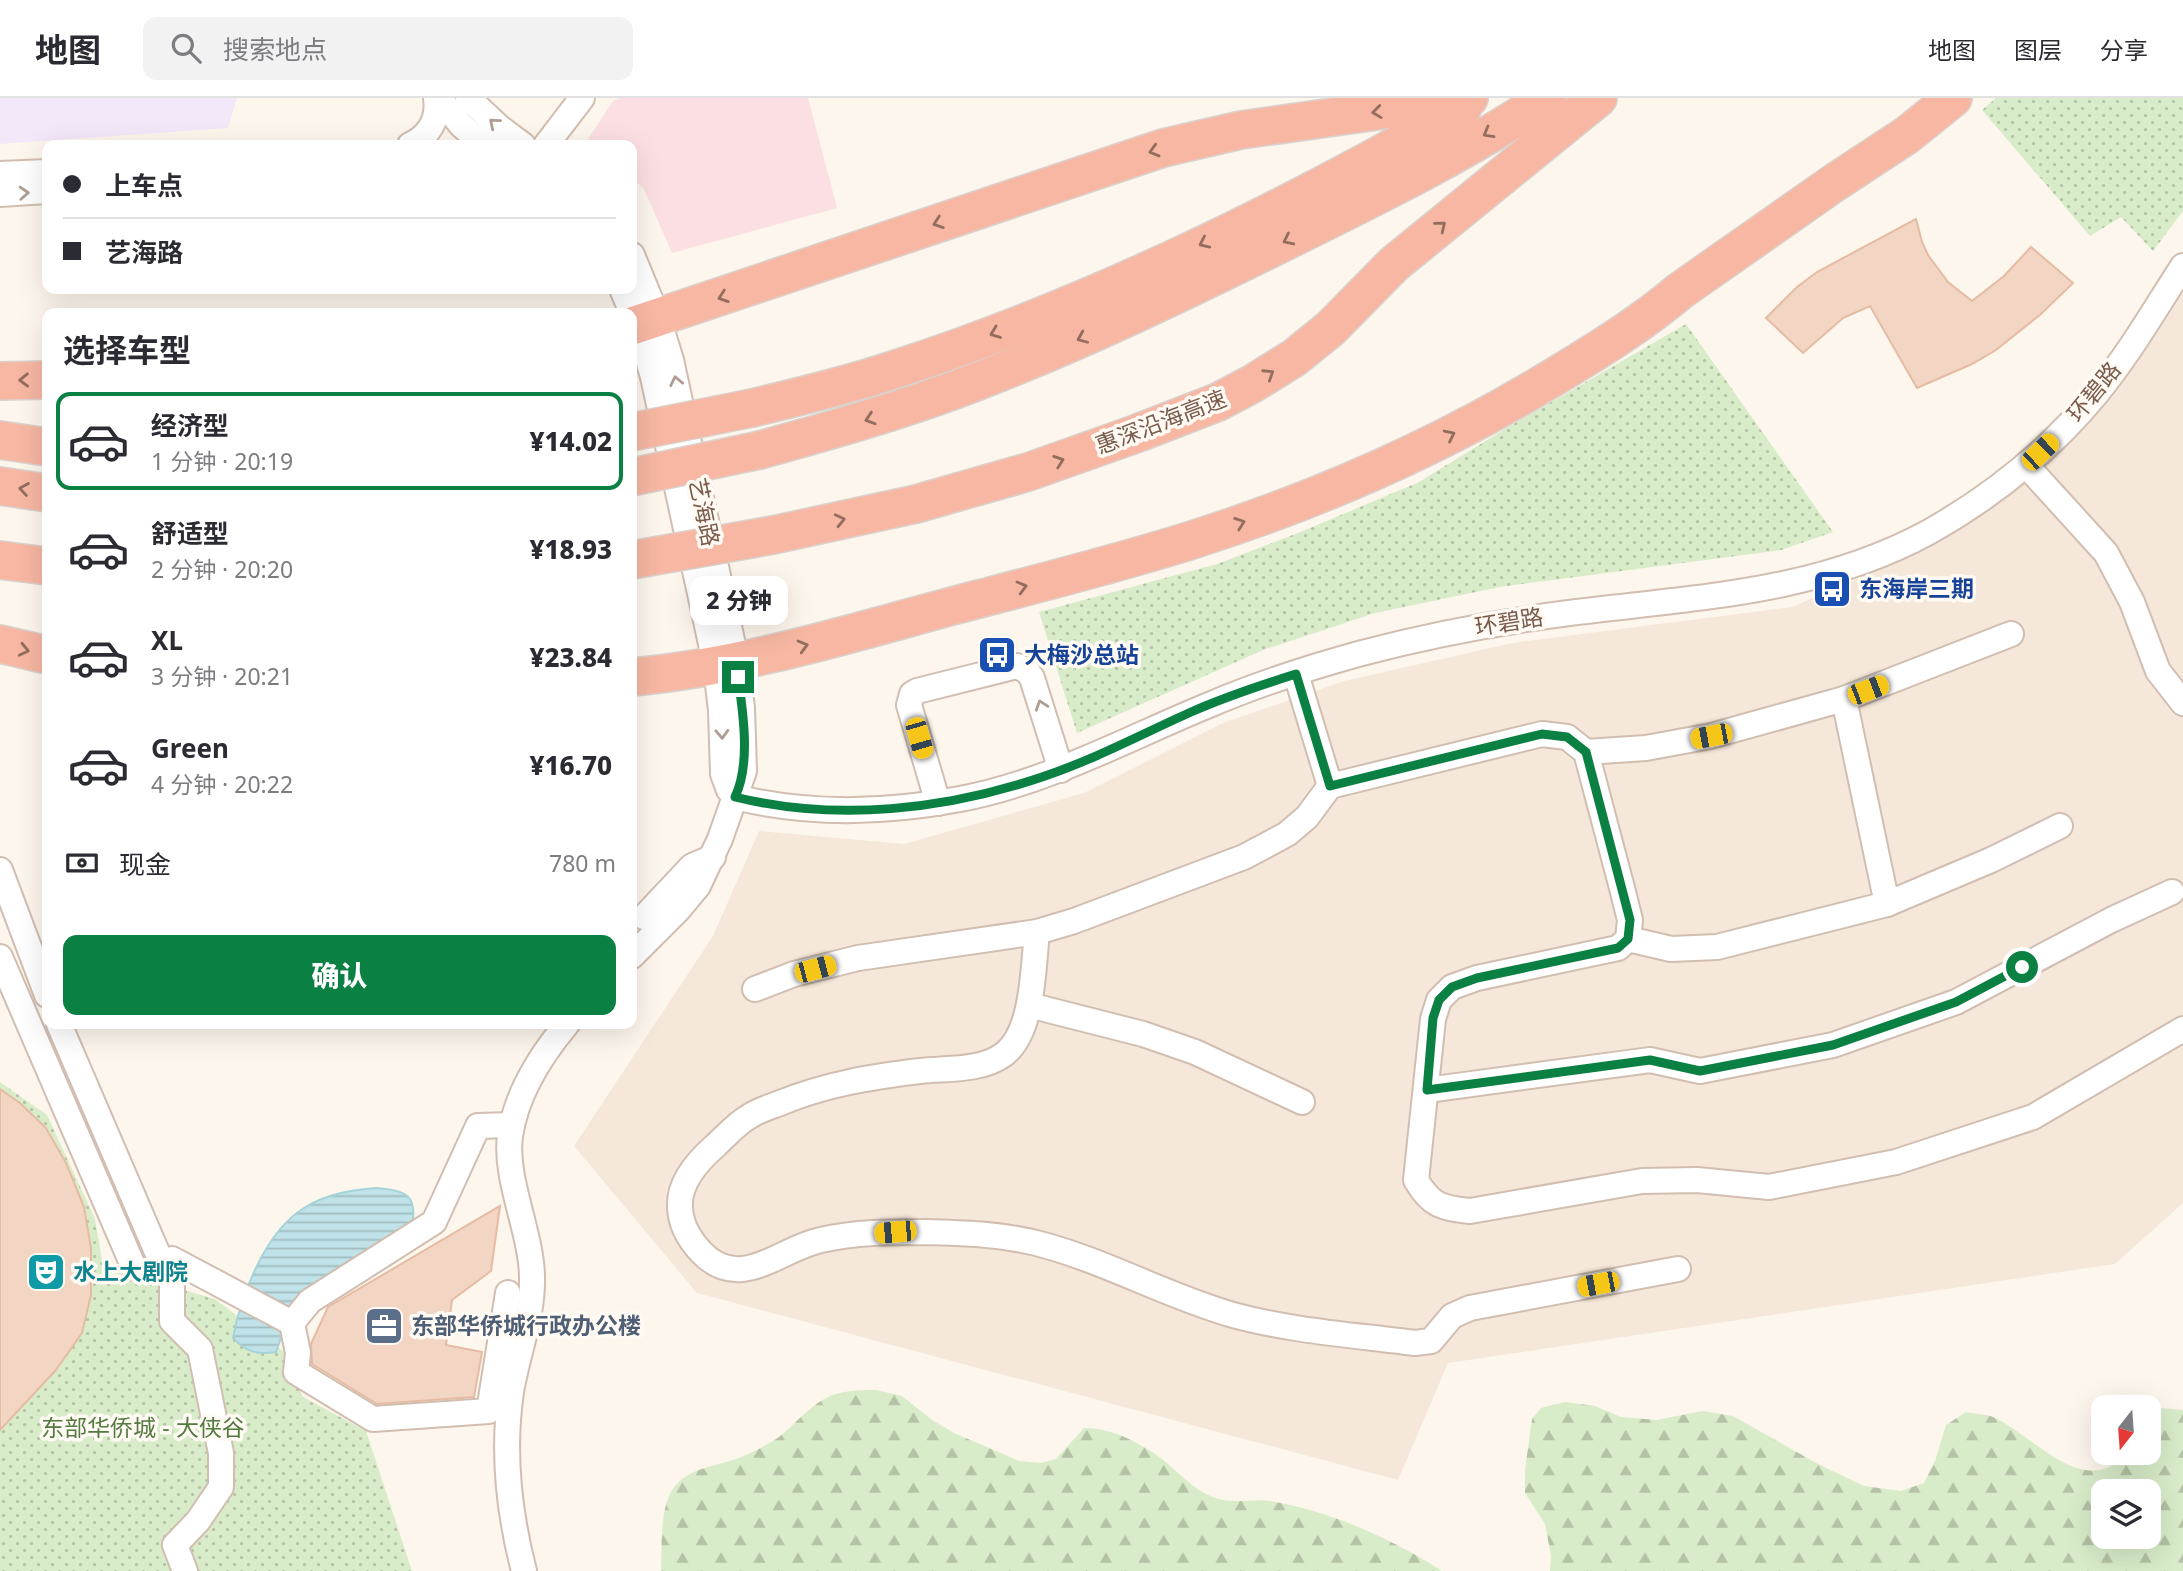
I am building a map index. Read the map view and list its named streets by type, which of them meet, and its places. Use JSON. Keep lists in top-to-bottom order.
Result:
{
  "streets": {
    "highway": ["惠深沿海高速"],
    "street": ["环碧路", "艺海路"]
  },
  "crossings": [
    ["环碧路", "艺海路"]
  ],
  "parks": ["东部华侨城 - 大侠谷"],
  "places": {
    "bus stop": ["东海岸三期", "大梅沙总站"],
    "theatre": ["水上大剧院"],
    "office": ["东部华侨城行政办公楼"]
  },
  "north": "bottom",
  "page": {
    "header": "地图",
    "search": "搜索地点",
    "nav": ["地图", "图层", "分享"],
    "banner": ["上车点", "艺海路"],
    "heading": "选择车型",
    "list": [
      {
        "name": "经济型",
        "note": "1 分钟 · 20:19",
        "value": "¥14.02"
      },
      {
        "name": "舒适型",
        "note": "2 分钟 · 20:20",
        "value": "¥18.93"
      },
      {
        "name": "XL",
        "note": "3 分钟 · 20:21",
        "value": "¥23.84"
      },
      {
        "name": "Green",
        "note": "4 分钟 · 20:22",
        "value": "¥16.70"
      }
    ],
    "bubble": "2 分钟",
    "pay": ["现金", "780 m"],
    "buttons": "确认"
  }
}
